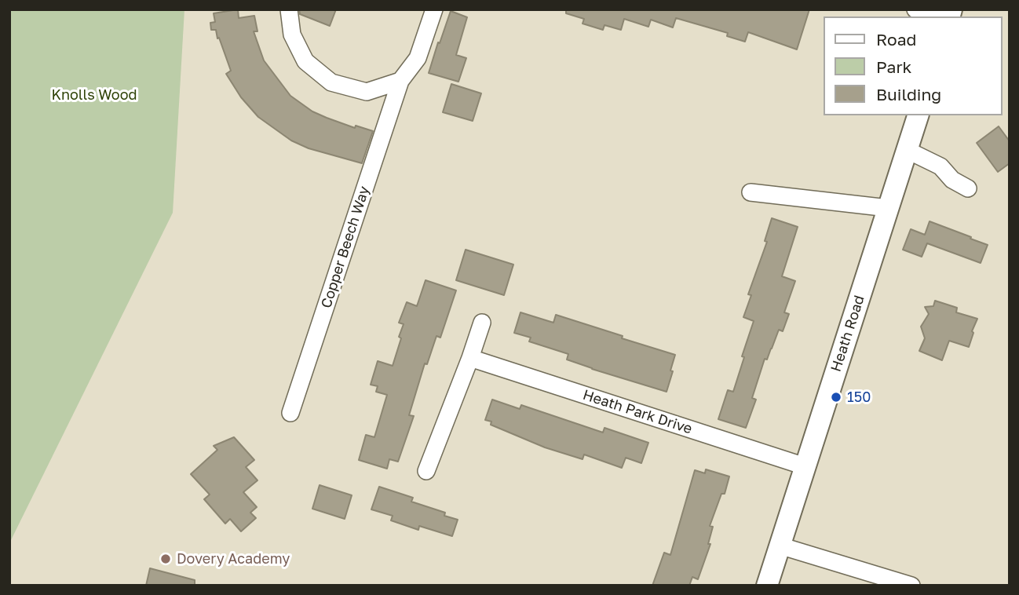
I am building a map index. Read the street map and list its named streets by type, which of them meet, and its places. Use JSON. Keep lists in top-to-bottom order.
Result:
{
  "streets": {
    "street": ["Copper Beech Way", "Heath Road", "Heath Park Drive"]
  },
  "crossings": [
    ["Heath Road", "Heath Park Drive"]
  ],
  "parks": ["Knolls Wood"],
  "places": ["150", "Dovery Academy"],
  "legend": ["Road", "Park", "Building"]
}
